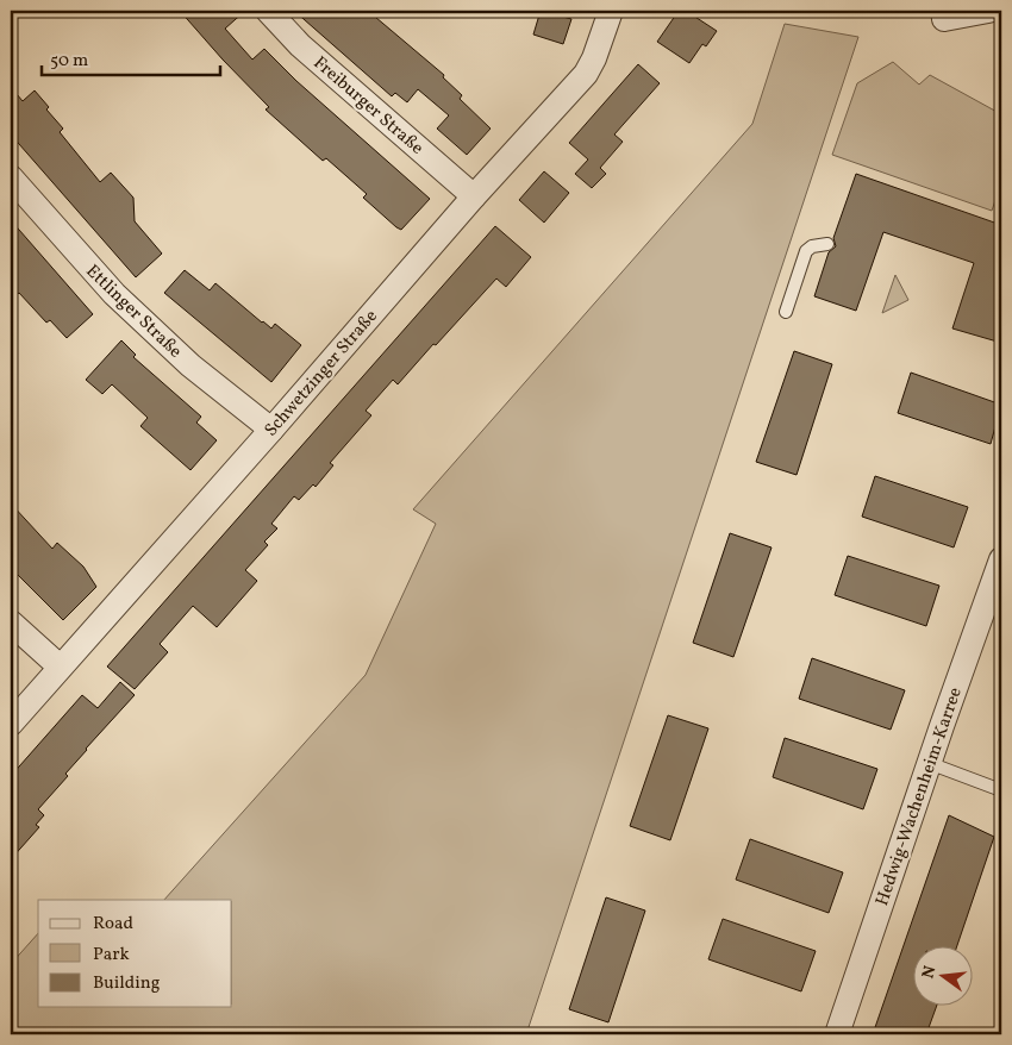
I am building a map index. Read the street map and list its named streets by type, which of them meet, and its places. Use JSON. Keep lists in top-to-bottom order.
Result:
{
  "streets": {
    "street": [
      "Freiburger Straße",
      "Ettlinger Straße",
      "Schwetzinger Straße",
      "Hedwig-Wachenheim-Karree"
    ]
  },
  "crossings": [
    ["Freiburger Straße", "Schwetzinger Straße"],
    ["Ettlinger Straße", "Schwetzinger Straße"]
  ],
  "legend": ["Road", "Park", "Building"],
  "scale_bar": "50 m",
  "north": "left"
}
